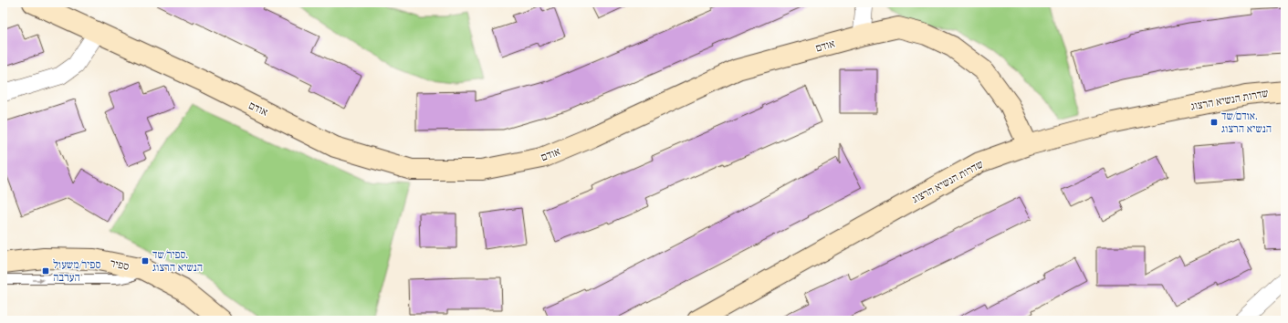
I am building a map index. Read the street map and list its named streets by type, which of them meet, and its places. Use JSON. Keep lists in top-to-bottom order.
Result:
{
  "streets": {
    "street": ["אודם", "שדרות הנשיא הרצוג", "ספיר"]
  },
  "crossings": [
    ["אודם", "שדרות הנשיא הרצוג"]
  ],
  "places": {
    "transit": ["אודם/שד. הנשיא הרצוג", "ספיר/שד. הנשיא הרצוג", "ספיר/משעול הערבה"]
  }
}
